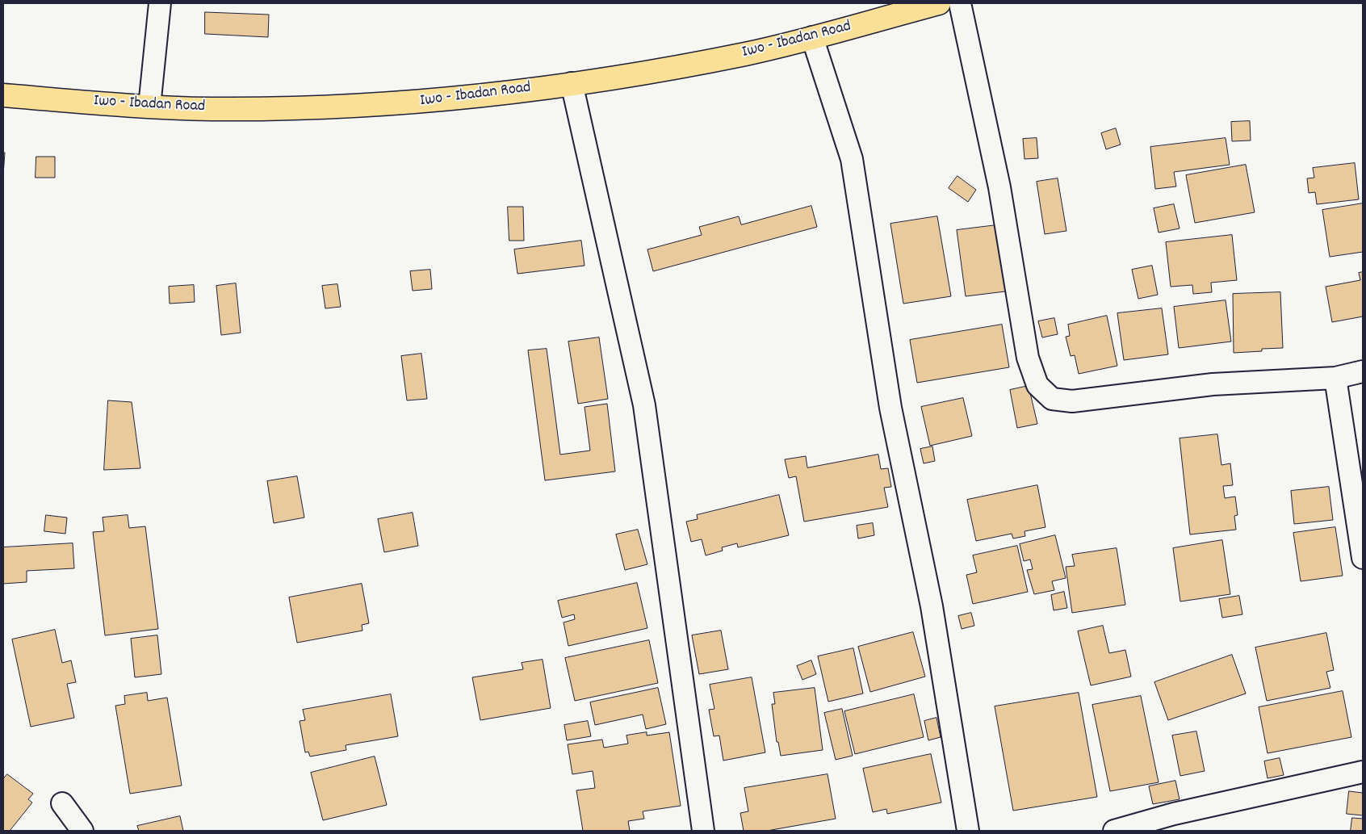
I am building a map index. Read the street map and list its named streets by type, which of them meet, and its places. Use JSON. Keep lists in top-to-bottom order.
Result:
{
  "streets": {
    "main road": ["Iwo - Ibadan Road"]
  }
}
